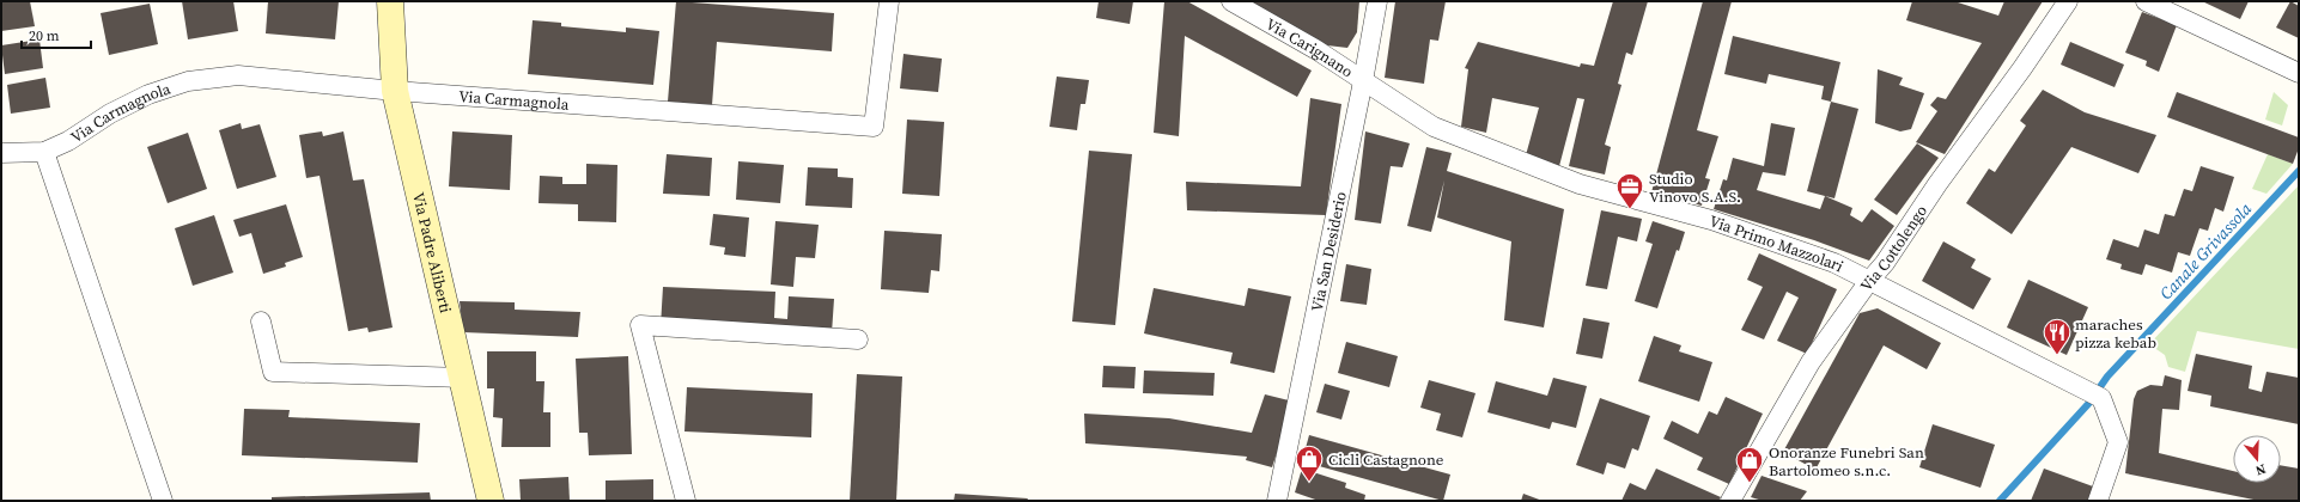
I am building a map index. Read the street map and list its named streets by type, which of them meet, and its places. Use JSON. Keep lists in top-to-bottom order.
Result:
{
  "streets": {
    "street": [
      "Via Carignano",
      "Via Carmagnola",
      "Via Primo Mazzolari",
      "Via Cottolengo",
      "Via San Desiderio",
      "Via Padre Aliberti"
    ]
  },
  "crossings": [
    ["Via Carignano", "Via Primo Mazzolari"],
    ["Via Carignano", "Via San Desiderio"],
    ["Via Carmagnola", "Via Padre Aliberti"],
    ["Via Primo Mazzolari", "Via Cottolengo"],
    ["Via Primo Mazzolari", "Via San Desiderio"]
  ],
  "water": ["Canale Grivassola"],
  "places": {
    "office": ["Studio Vinovo S.A.S."],
    "restaurant": ["maraches pizza kebab"],
    "shop": ["Cicli Castagnone", "Onoranze Funebri San Bartolomeo s.n.c."]
  },
  "scale_bar": "20 m",
  "north": "bottom"
}
